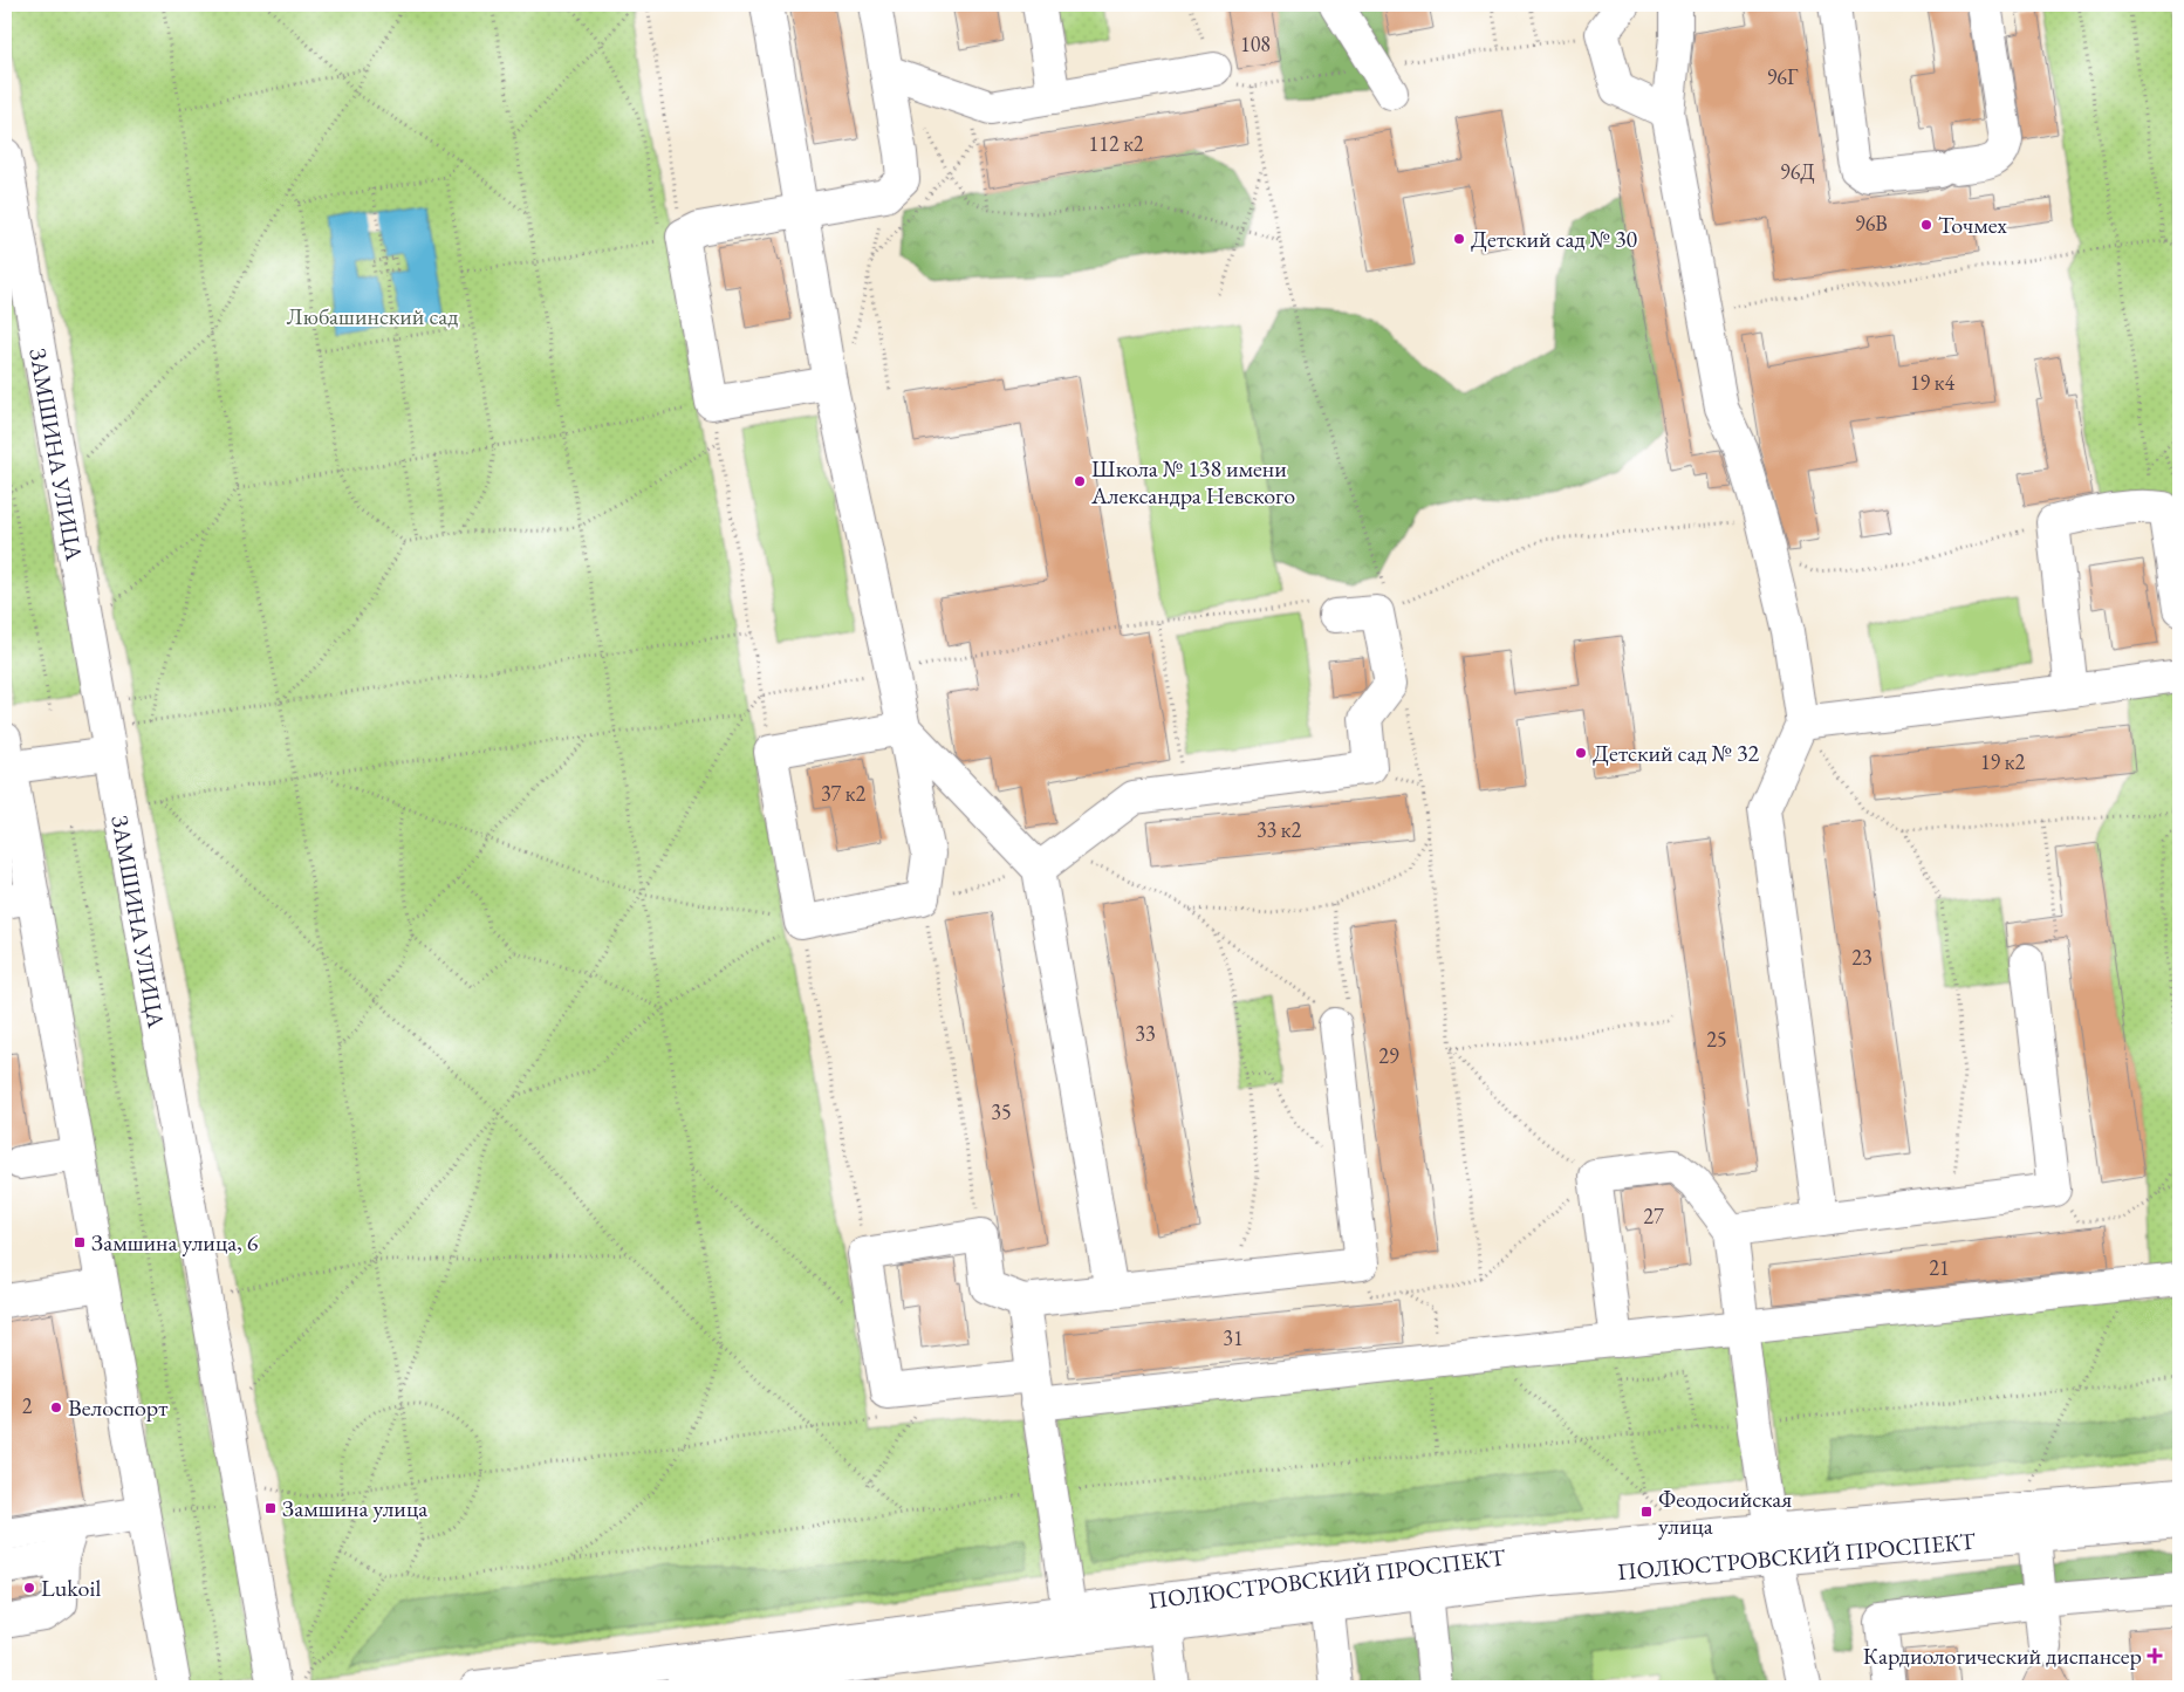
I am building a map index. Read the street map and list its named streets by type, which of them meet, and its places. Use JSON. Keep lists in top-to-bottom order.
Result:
{
  "streets": {
    "street": ["ЗАМШИНА УЛИЦА", "ПОЛЮСТРОВСКИЙ ПРОСПЕКТ"]
  },
  "parks": ["Любашинский сад"],
  "places": {
    "other": [
      "Точмех",
      "Детский сад № 30",
      "Школа № 138 имени Александра Невского",
      "Детский сад № 32",
      "Велоспорт",
      "Lukoil"
    ],
    "transit": ["Замшина улица, 6", "Замшина улица", "Феодосийская улица"],
    "health": ["Кардиологический диспансер"]
  },
  "house_numbers": [
    "108",
    "96Г",
    "112 к2",
    "96Д",
    "96В",
    "19 к4",
    "19 к2",
    "37 к2",
    "33 к2",
    "23",
    "33",
    "25",
    "29",
    "35",
    "27",
    "21",
    "31",
    "2"
  ]
}
